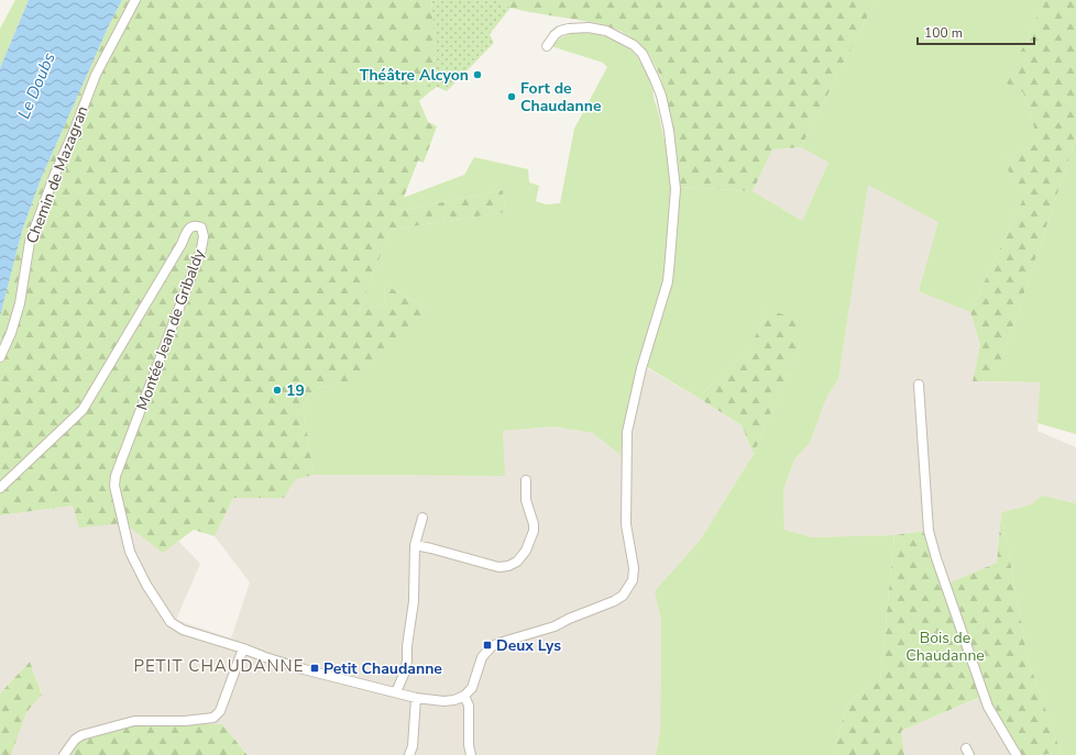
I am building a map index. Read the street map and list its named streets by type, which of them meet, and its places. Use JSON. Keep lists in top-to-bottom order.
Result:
{
  "streets": {
    "street": ["Chemin de Mazagran", "Montée Jean de Gribaldy"]
  },
  "districts": ["PETIT CHAUDANNE"],
  "water": ["Le Doubs"],
  "parks": ["Bois de Chaudanne"],
  "places": {
    "other": ["Théâtre Alcyon", "Fort de Chaudanne", "19"],
    "transit": ["Deux Lys", "Petit Chaudanne"]
  },
  "scale_bar": "100 m"
}
